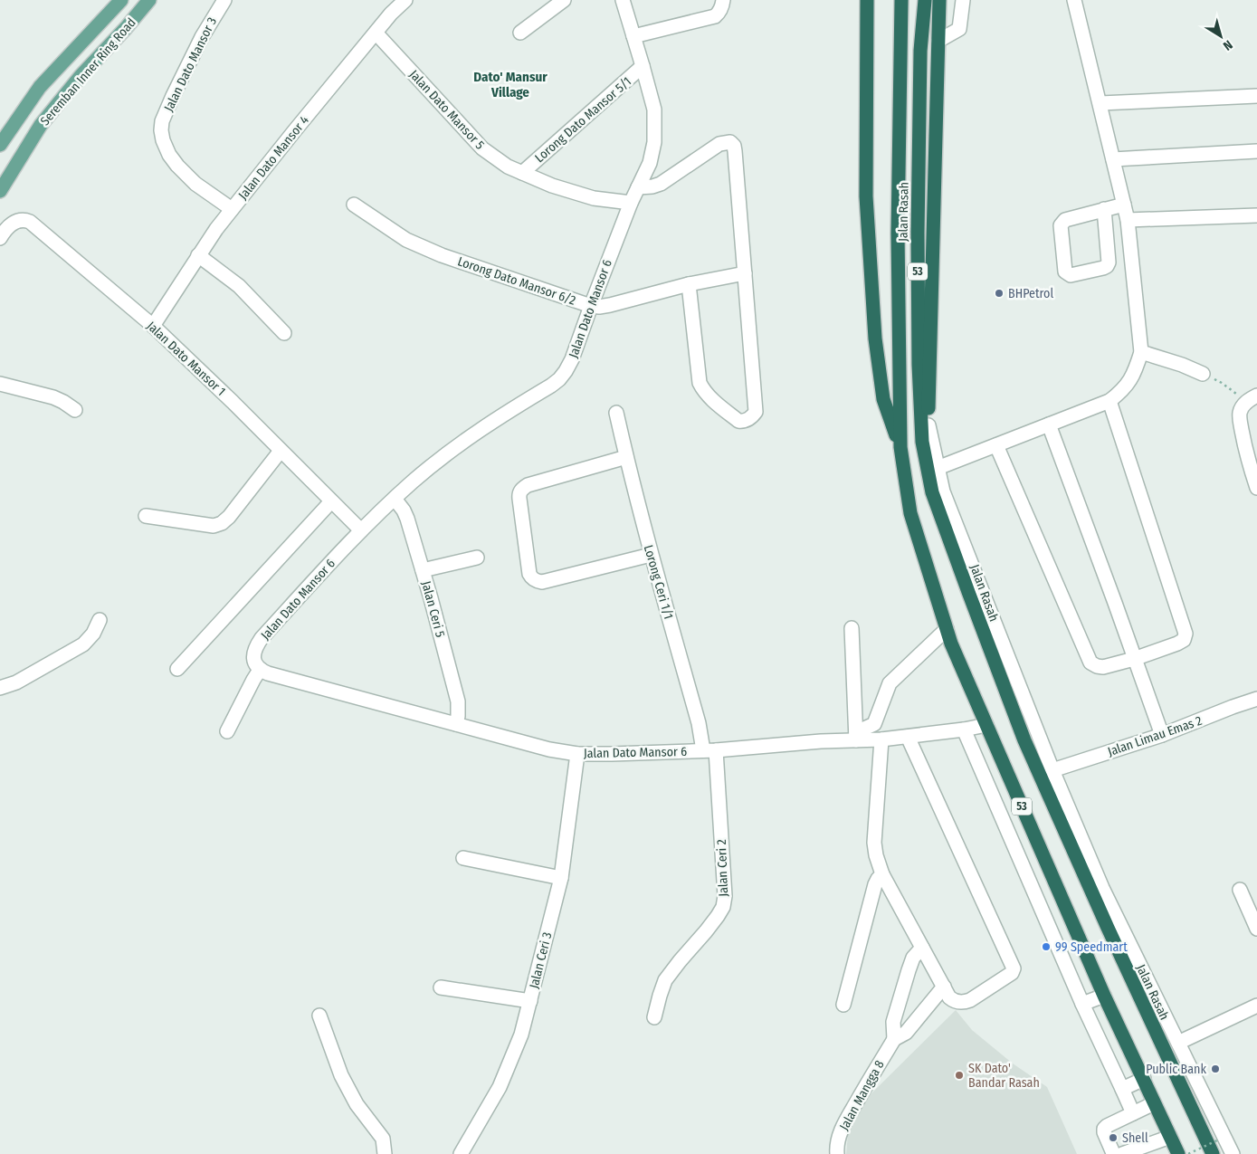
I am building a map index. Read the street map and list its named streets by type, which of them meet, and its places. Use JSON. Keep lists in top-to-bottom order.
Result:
{
  "streets": {
    "highway": ["Jalan Rasah", "53"],
    "main road": ["Seremban Inner Ring Road"],
    "street": [
      "Jalan Dato Mansor 3",
      "Jalan Dato Mansor 5",
      "Lorong Dato Mansor 5/1",
      "Jalan Dato Mansor 4",
      "Lorong Dato Mansor 6/2",
      "Jalan Dato Mansor 6",
      "Jalan Dato Mansor 1",
      "Lorong Ceri 1/1",
      "Jalan Ceri 5",
      "Jalan Limau Emas 2",
      "Jalan Ceri 2",
      "Jalan Ceri 3",
      "Jalan Mangga 8"
    ]
  },
  "crossings": [
    ["Jalan Dato Mansor 3", "Jalan Dato Mansor 4"],
    ["Jalan Dato Mansor 5", "Lorong Dato Mansor 5/1"],
    ["Jalan Dato Mansor 5", "Jalan Dato Mansor 4"],
    ["Jalan Dato Mansor 5", "Jalan Dato Mansor 6"],
    ["Lorong Dato Mansor 5/1", "Jalan Dato Mansor 6"],
    ["Jalan Dato Mansor 4", "Jalan Dato Mansor 1"],
    ["Jalan Rasah", "Jalan Dato Mansor 6"],
    ["Lorong Dato Mansor 6/2", "Jalan Dato Mansor 6"],
    ["Jalan Dato Mansor 6", "Jalan Dato Mansor 1"],
    ["Jalan Dato Mansor 6", "Lorong Ceri 1/1"],
    ["Jalan Dato Mansor 6", "Jalan Ceri 5"],
    ["Jalan Dato Mansor 6", "Jalan Ceri 2"],
    ["Jalan Dato Mansor 6", "Jalan Ceri 3"],
    ["Lorong Ceri 1/1", "Jalan Ceri 2"]
  ],
  "districts": ["Dato' Mansur Village"],
  "places": [
    "BHPetrol",
    "99 Speedmart",
    "Public Bank",
    "SK Dato' Bandar Rasah",
    "Shell"
  ],
  "north": "bottom right"
}
